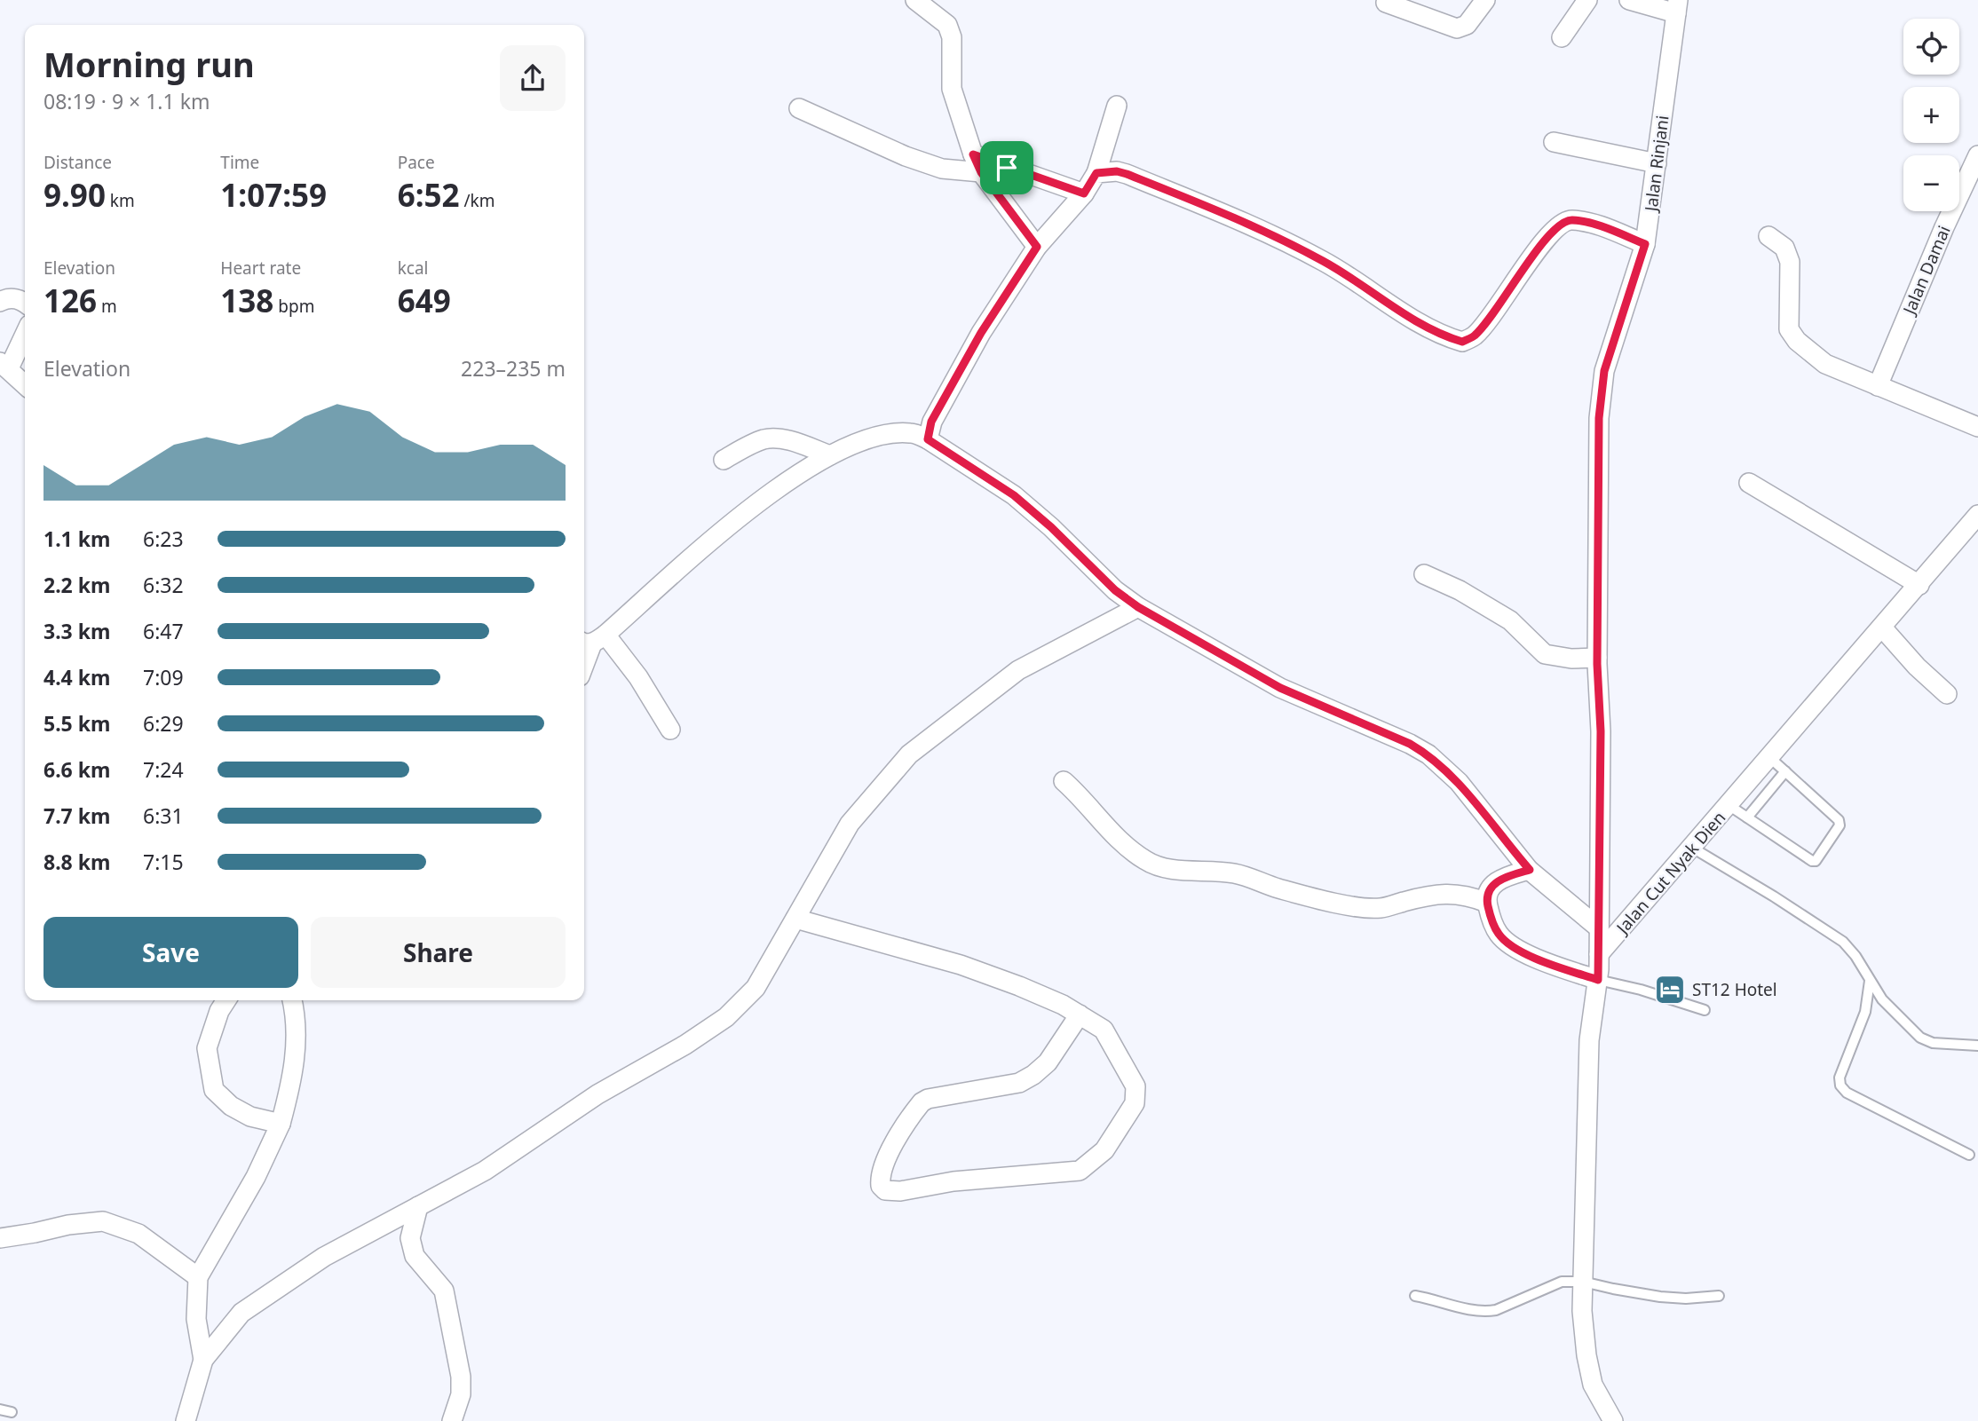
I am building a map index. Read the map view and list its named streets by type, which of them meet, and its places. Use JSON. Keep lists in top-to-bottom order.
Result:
{
  "streets": {
    "street": ["Jalan Rinjani", "Jalan Damai", "Jalan Cut Nyak Dien"]
  },
  "crossings": [
    ["Jalan Rinjani", "Jalan Cut Nyak Dien"]
  ],
  "places": {
    "hotel": ["ST12 Hotel"]
  },
  "page": {
    "map_buttons": ["+", "−"],
    "heading": ["Morning run", "08:19 · 9 × 1.1 km"],
    "stats": [
      ["Distance", "9.90 km"],
      ["Time", "1:07:59"],
      ["Pace", "6:52 /km"],
      ["Elevation", "126 m"],
      ["Heart rate", "138 bpm"],
      ["kcal", "649"]
    ],
    "chart": ["Elevation", "223–235 m"],
    "list": [
      {
        "name": "1.1 km",
        "note": "6:23"
      },
      {
        "name": "2.2 km",
        "note": "6:32"
      },
      {
        "name": "3.3 km",
        "note": "6:47"
      },
      {
        "name": "4.4 km",
        "note": "7:09"
      },
      {
        "name": "5.5 km",
        "note": "6:29"
      },
      {
        "name": "6.6 km",
        "note": "7:24"
      },
      {
        "name": "7.7 km",
        "note": "6:31"
      },
      {
        "name": "8.8 km",
        "note": "7:15"
      }
    ],
    "buttons": ["Save", "Share"]
  }
}
